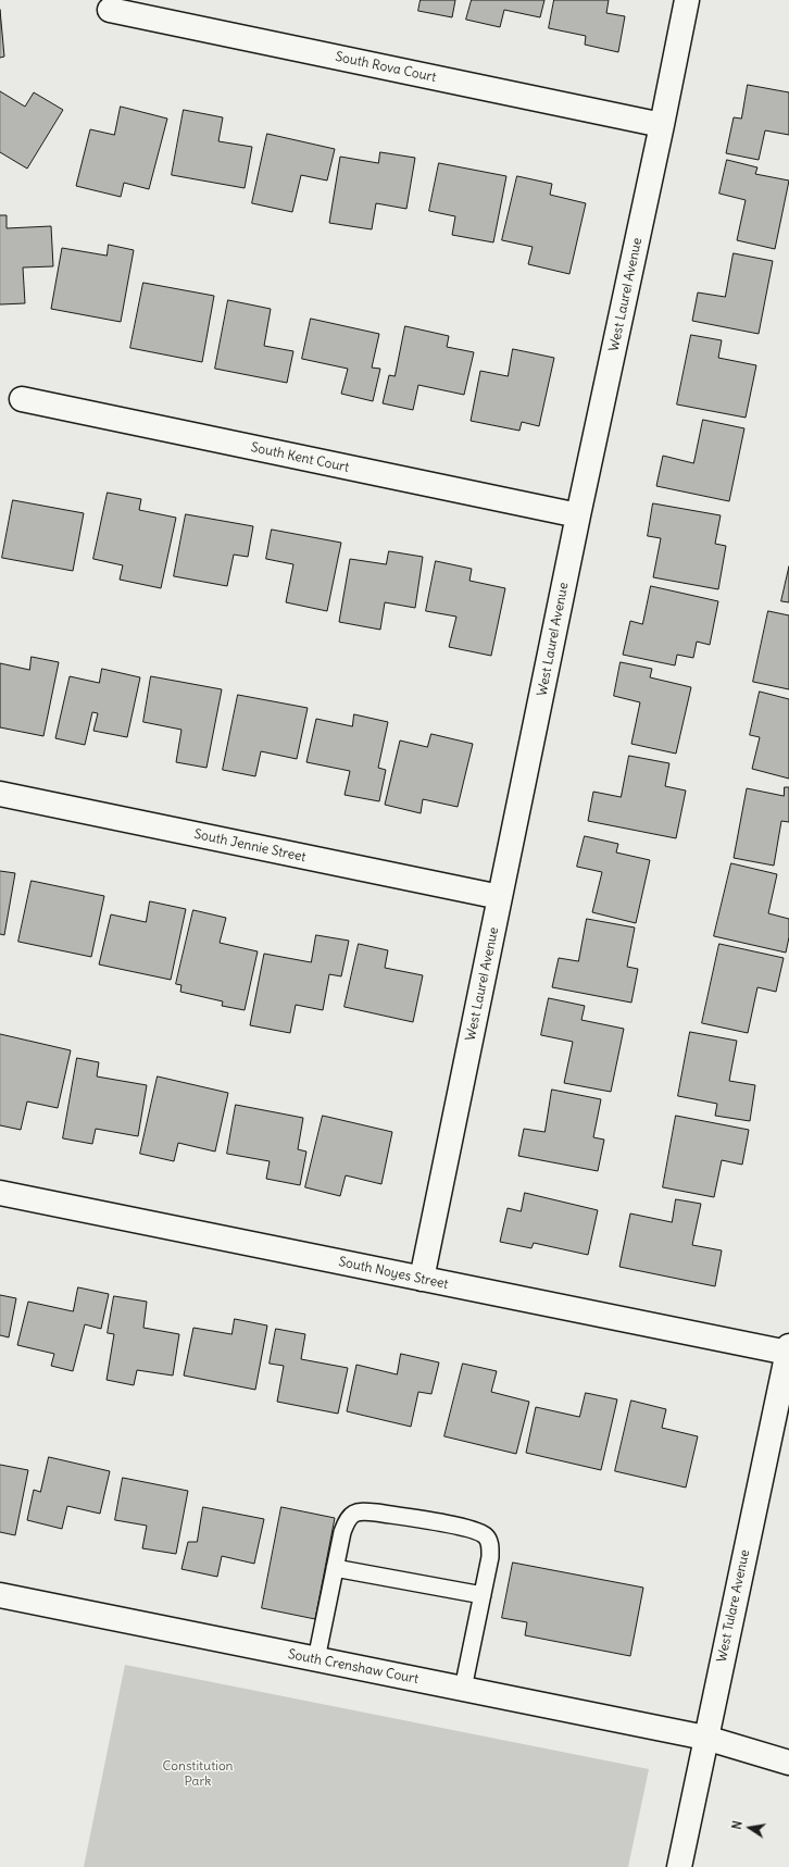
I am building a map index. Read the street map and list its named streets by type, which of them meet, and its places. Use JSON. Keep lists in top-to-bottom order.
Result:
{
  "streets": {
    "street": [
      "South Rova Court",
      "West Laurel Avenue",
      "South Kent Court",
      "South Jennie Street",
      "South Noyes Street",
      "West Tulare Avenue",
      "South Crenshaw Court"
    ]
  },
  "crossings": [
    ["South Rova Court", "West Laurel Avenue"],
    ["West Laurel Avenue", "South Kent Court"],
    ["West Laurel Avenue", "South Jennie Street"],
    ["West Laurel Avenue", "South Noyes Street"],
    ["South Noyes Street", "West Tulare Avenue"],
    ["West Tulare Avenue", "South Crenshaw Court"]
  ],
  "parks": ["Constitution Park"],
  "north": "left"
}
